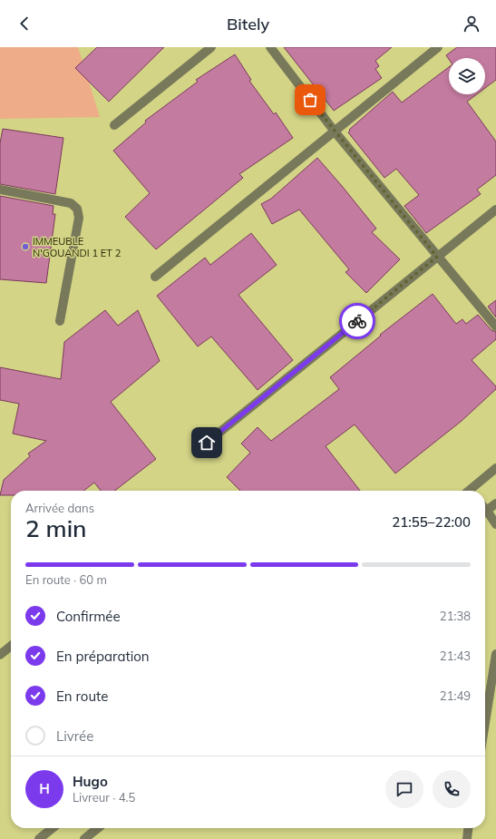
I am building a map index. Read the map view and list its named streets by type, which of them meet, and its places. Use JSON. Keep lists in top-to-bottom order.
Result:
{
  "places": ["IMMEUBLE N'GOUANDI 1 ET 2"],
  "page": {
    "header": "Bitely",
    "heading": ["2 min", "Arrivée dans", "21:55–22:00"],
    "panel": ["Hugo", "Livreur · 4.5"],
    "bar": "En route · 60 m",
    "list": [
      ["Confirmée", "21:38"],
      ["En préparation", "21:43"],
      ["En route", "21:49"],
      "Livrée"
    ],
    "round": "H"
  }
}
